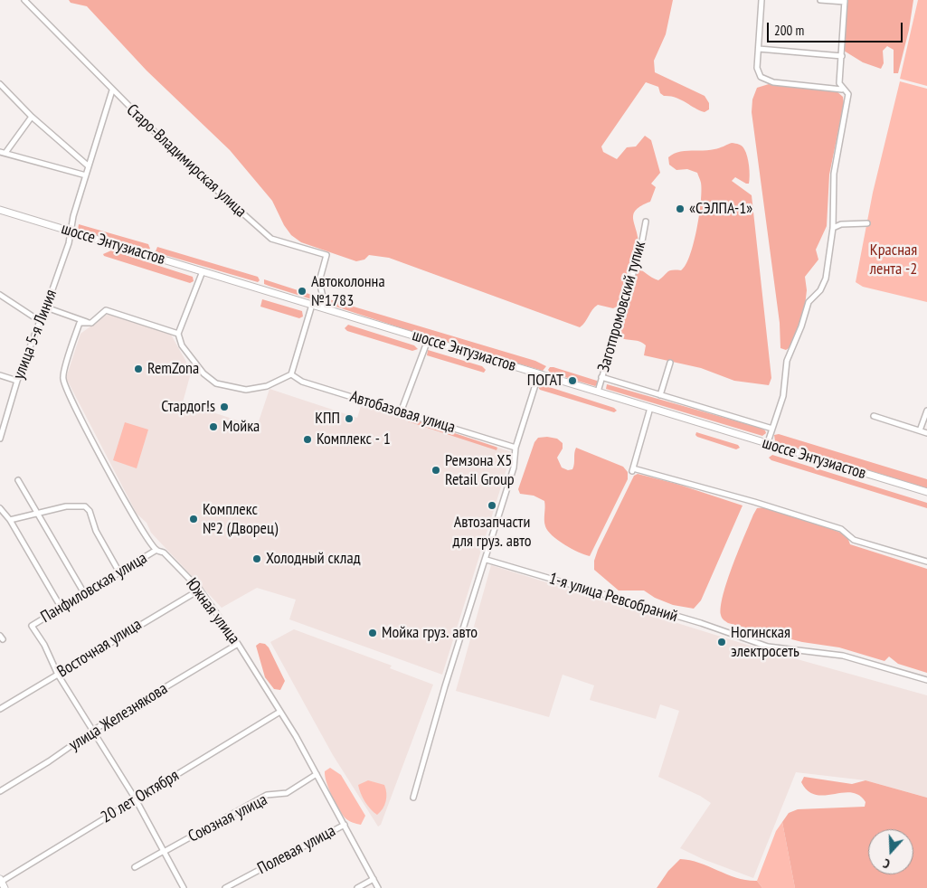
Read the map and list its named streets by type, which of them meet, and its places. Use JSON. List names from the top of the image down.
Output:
{
  "streets": {
    "main road": ["шоссе Энтузиастов"],
    "street": [
      "Старо-Владимирская улица",
      "Заготпромовский тупик",
      "улица 5-я Линия",
      "Автобазовая улица",
      "Панфиловская улица",
      "1-я улица Ревсобраний",
      "Южная улица",
      "Восточная улица",
      "улица Железнякова",
      "20 лет Октября",
      "Союзная улица",
      "Полевая улица"
    ]
  },
  "crossings": [
    ["Старо-Владимирская улица", "шоссе Энтузиастов"],
    ["Старо-Владимирская улица", "улица 5-я Линия"],
    ["шоссе Энтузиастов", "Заготпромовский тупик"],
    ["шоссе Энтузиастов", "улица 5-я Линия"],
    ["шоссе Энтузиастов", "Автобазовая улица"],
    ["Панфиловская улица", "Южная улица"],
    ["Панфиловская улица", "Восточная улица"],
    ["Южная улица", "Восточная улица"],
    ["Южная улица", "улица Железнякова"],
    ["Южная улица", "20 лет Октября"],
    ["Южная улица", "Союзная улица"],
    ["Южная улица", "Полевая улица"]
  ],
  "parks": ["Красная лента -2"],
  "places": [
    "«СЭЛПА-1»",
    "Автоколонна №1783",
    "RemZona",
    "ПОГАТ",
    "Стардог!s",
    "КПП",
    "Мойка",
    "Комплекс - 1",
    "Ремзона X5 Retail Group",
    "Автозапчасти для груз. авто",
    "Комплекс №2 (Дворец)",
    "Холодный склад",
    "Мойка груз. авто",
    "Ногинская электросеть"
  ],
  "scale_bar": "200 m",
  "north": "bottom"
}
